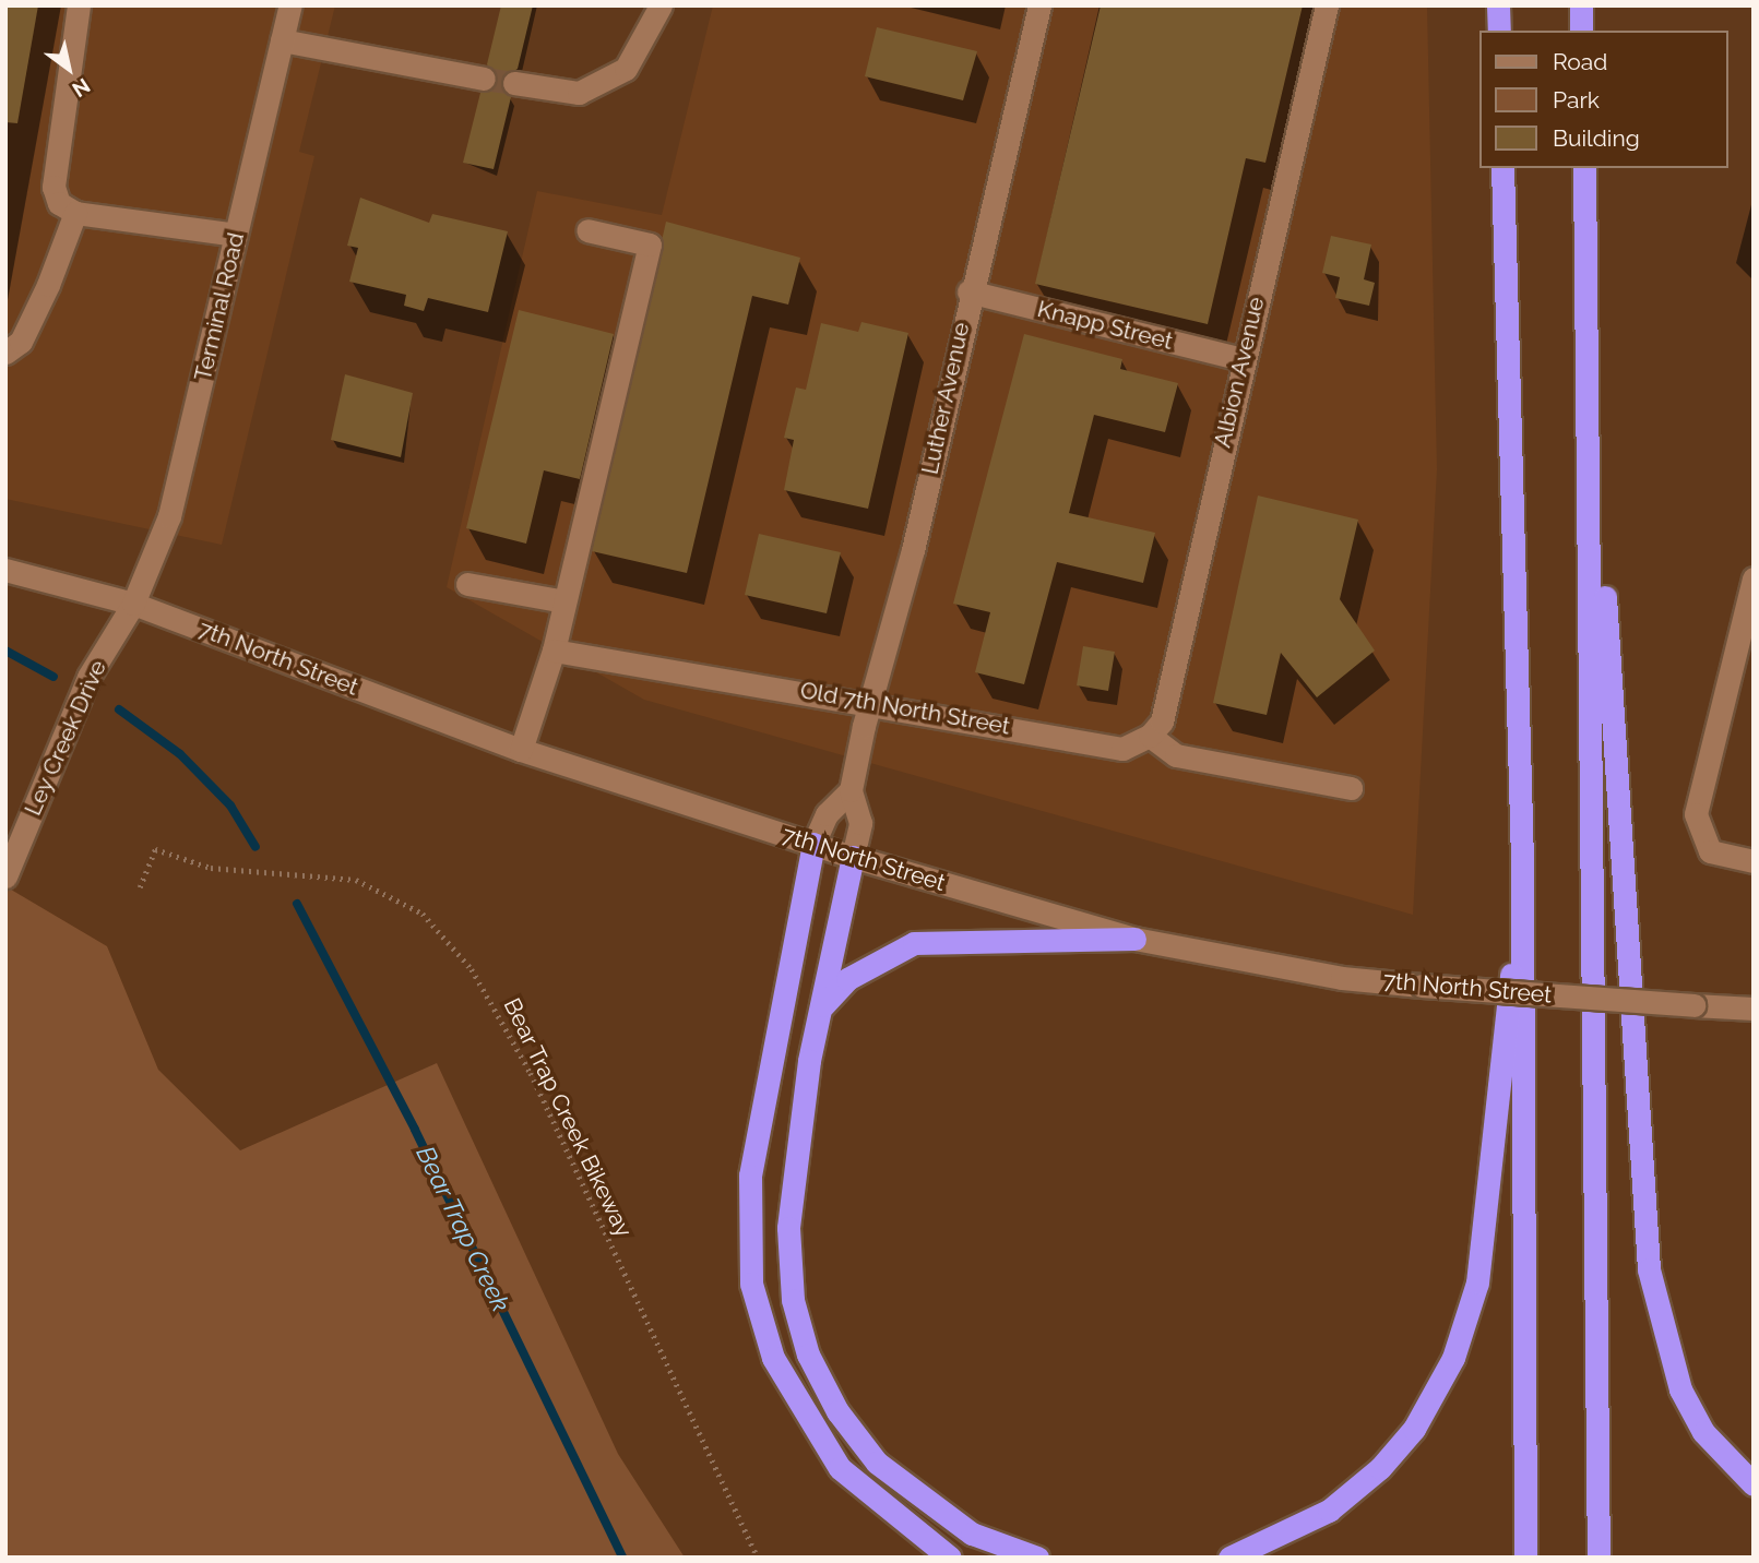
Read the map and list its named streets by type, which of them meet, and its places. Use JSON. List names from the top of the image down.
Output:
{
  "streets": {
    "street": [
      "Terminal Road",
      "Knapp Street",
      "Albion Avenue",
      "Luther Avenue",
      "7th North Street",
      "Old 7th North Street",
      "Ley Creek Drive"
    ],
    "path": ["Bear Trap Creek Bikeway"]
  },
  "crossings": [
    ["Terminal Road", "7th North Street"],
    ["Terminal Road", "Ley Creek Drive"],
    ["Knapp Street", "Albion Avenue"],
    ["Knapp Street", "Luther Avenue"],
    ["Albion Avenue", "Old 7th North Street"],
    ["Luther Avenue", "7th North Street"],
    ["Luther Avenue", "Old 7th North Street"],
    ["7th North Street", "Ley Creek Drive"]
  ],
  "water": ["Bear Trap Creek"],
  "legend": ["Road", "Park", "Building"],
  "north": "bottom right"
}
